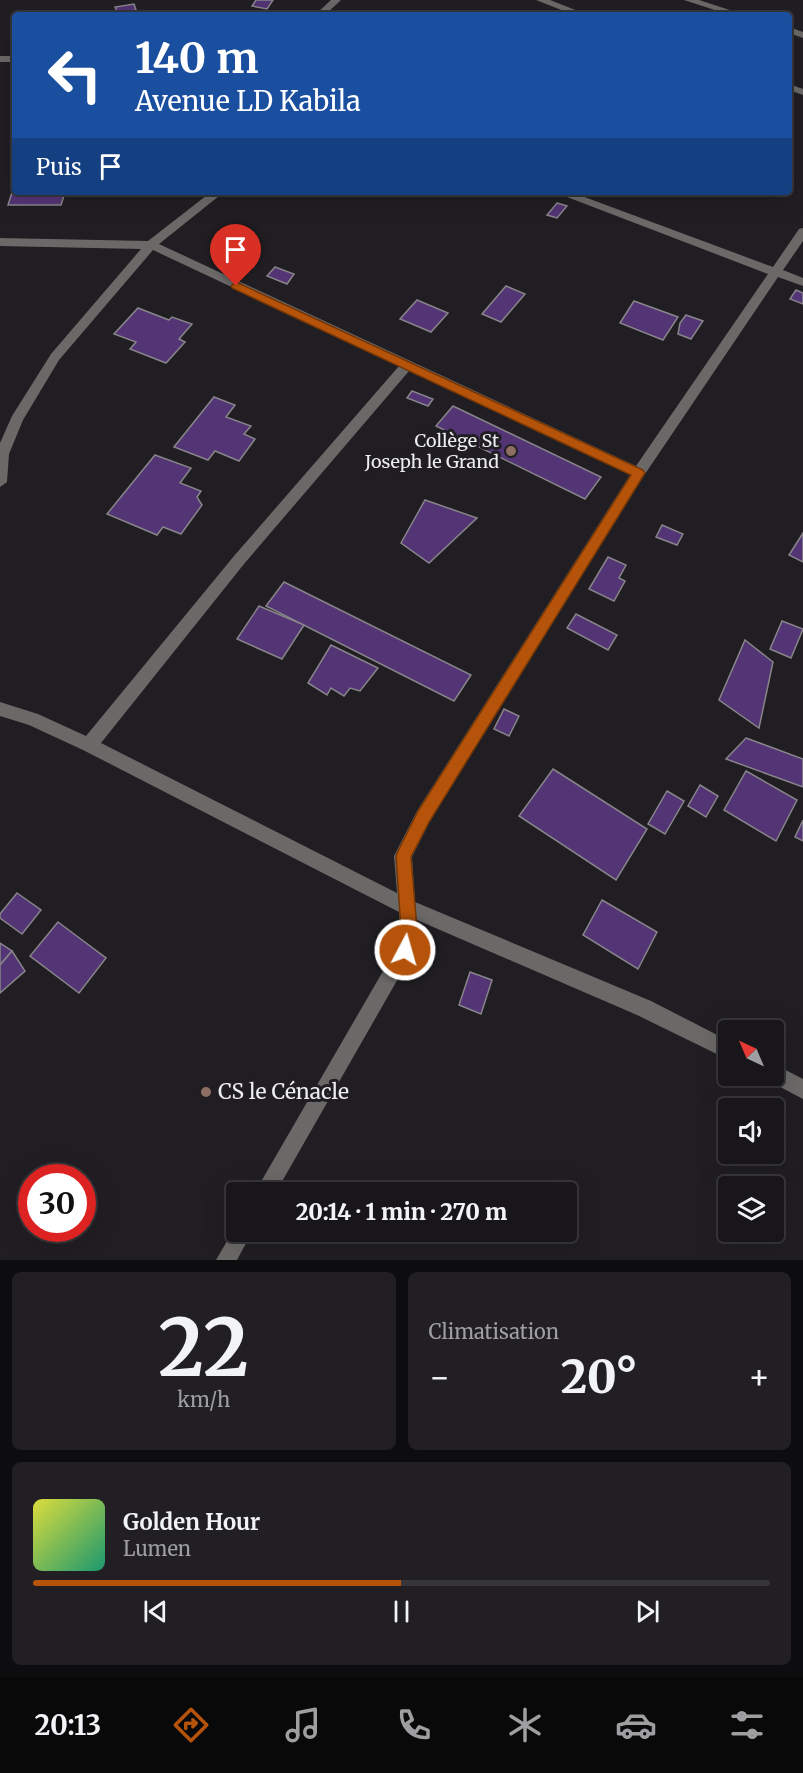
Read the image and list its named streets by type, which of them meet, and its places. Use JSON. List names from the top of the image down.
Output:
{
  "places": ["Collège St Joseph le Grand", "CS le Cénacle"],
  "north": "top left",
  "page": {
    "turn": ["140 m", "Avenue LD Kabila"],
    "then": "Puis",
    "limit": "30",
    "trip": "20:14 · 1 min · 270 m",
    "tile": [
      ["22", "km/h"],
      "Climatisation"
    ],
    "heat": ["−", "20°", "+"],
    "song": ["Golden Hour", "Lumen"],
    "tabs": "20:13"
  }
}
